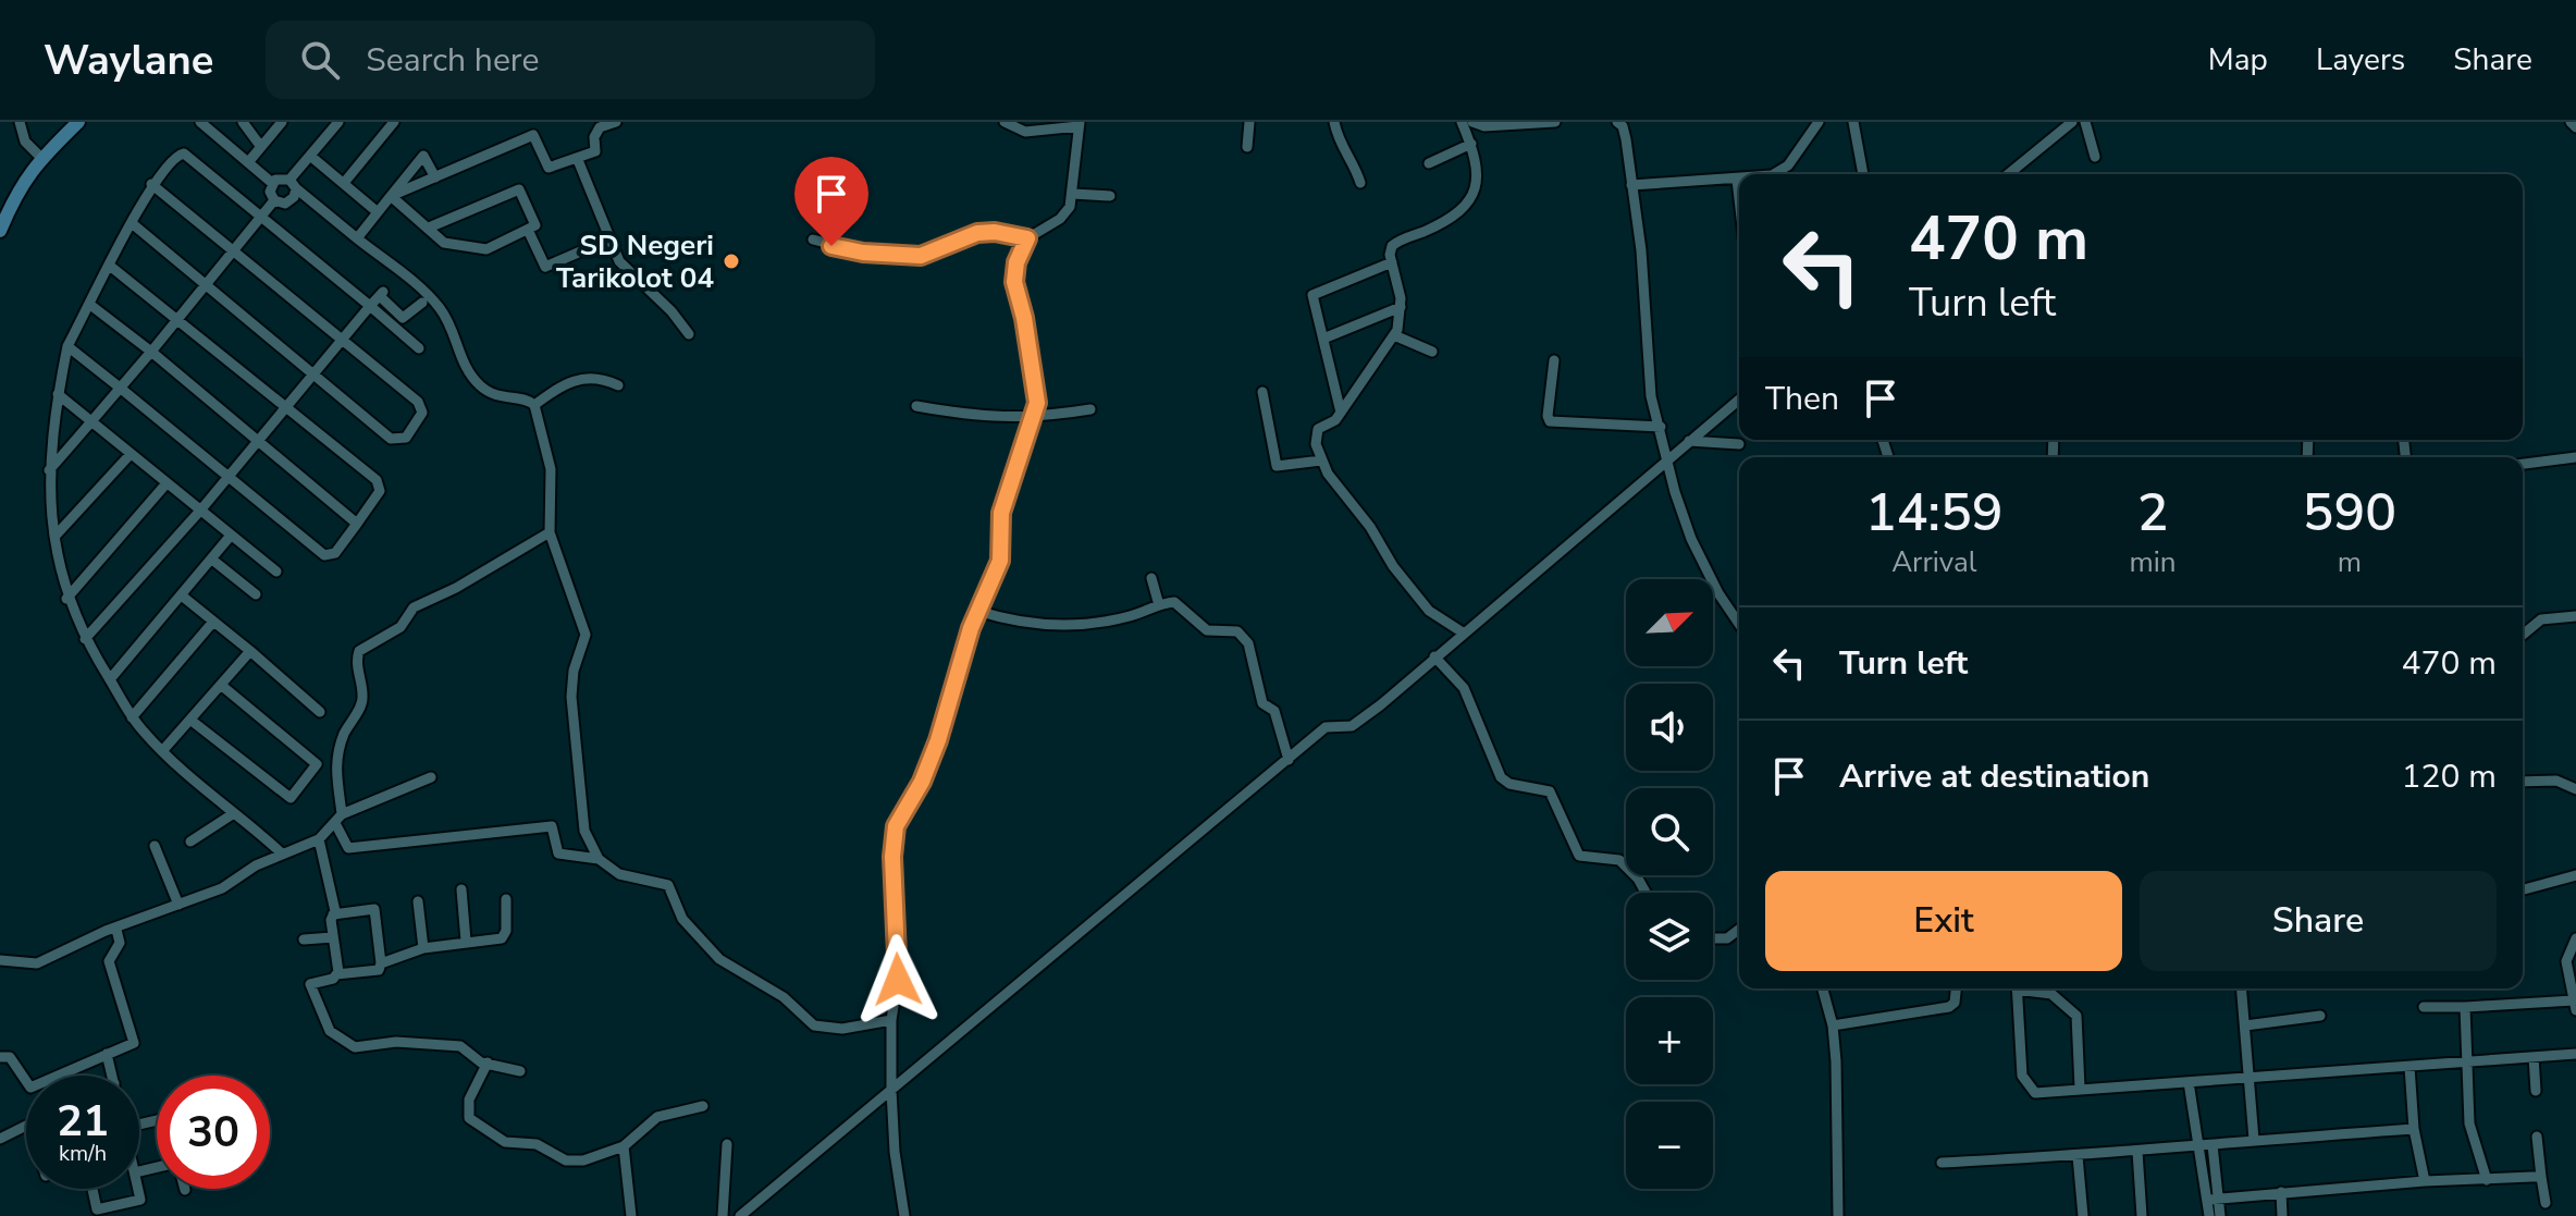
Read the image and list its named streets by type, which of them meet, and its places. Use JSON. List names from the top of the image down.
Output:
{
  "places": ["SD Negeri Tarikolot 04"],
  "north": "top right",
  "page": {
    "header": "Waylane",
    "search": "Search here",
    "nav": ["Map", "Layers", "Share"],
    "turn": ["470 m", "Turn left"],
    "then": "Then",
    "eta": [
      "14:59",
      "Arrival",
      "2",
      "min",
      "590",
      "m"
    ],
    "map_buttons": ["+", "−"],
    "list": [
      {
        "name": "Turn left",
        "value": "470 m"
      },
      {
        "name": "Arrive at destination",
        "value": "120 m"
      }
    ],
    "buttons": ["Exit", "Share"],
    "speed": "21 km/h",
    "limit": "30"
  }
}
